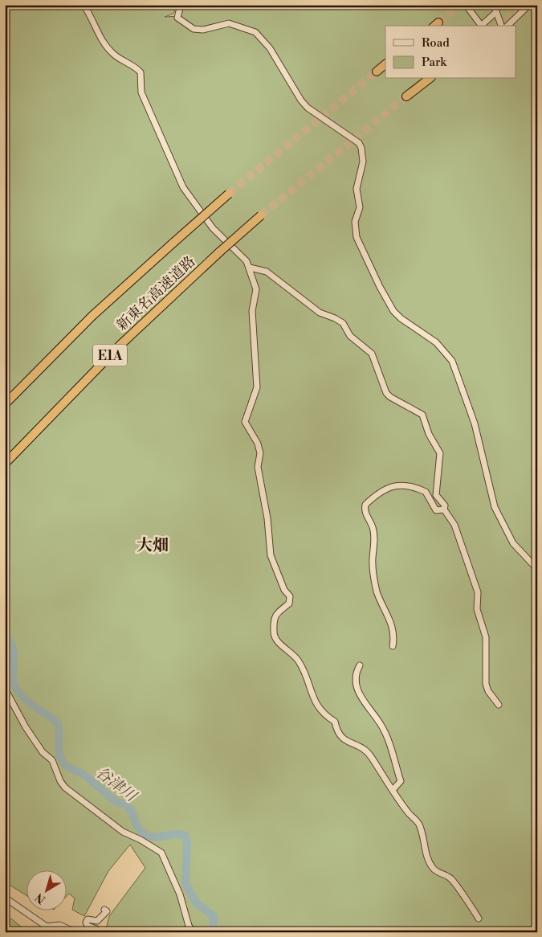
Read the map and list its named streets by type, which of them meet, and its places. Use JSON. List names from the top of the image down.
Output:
{
  "streets": {
    "highway": ["新東名高速道路", "E1A"]
  },
  "districts": ["大畑"],
  "water": ["谷津川"],
  "legend": ["Road", "Park"],
  "north": "bottom left"
}
